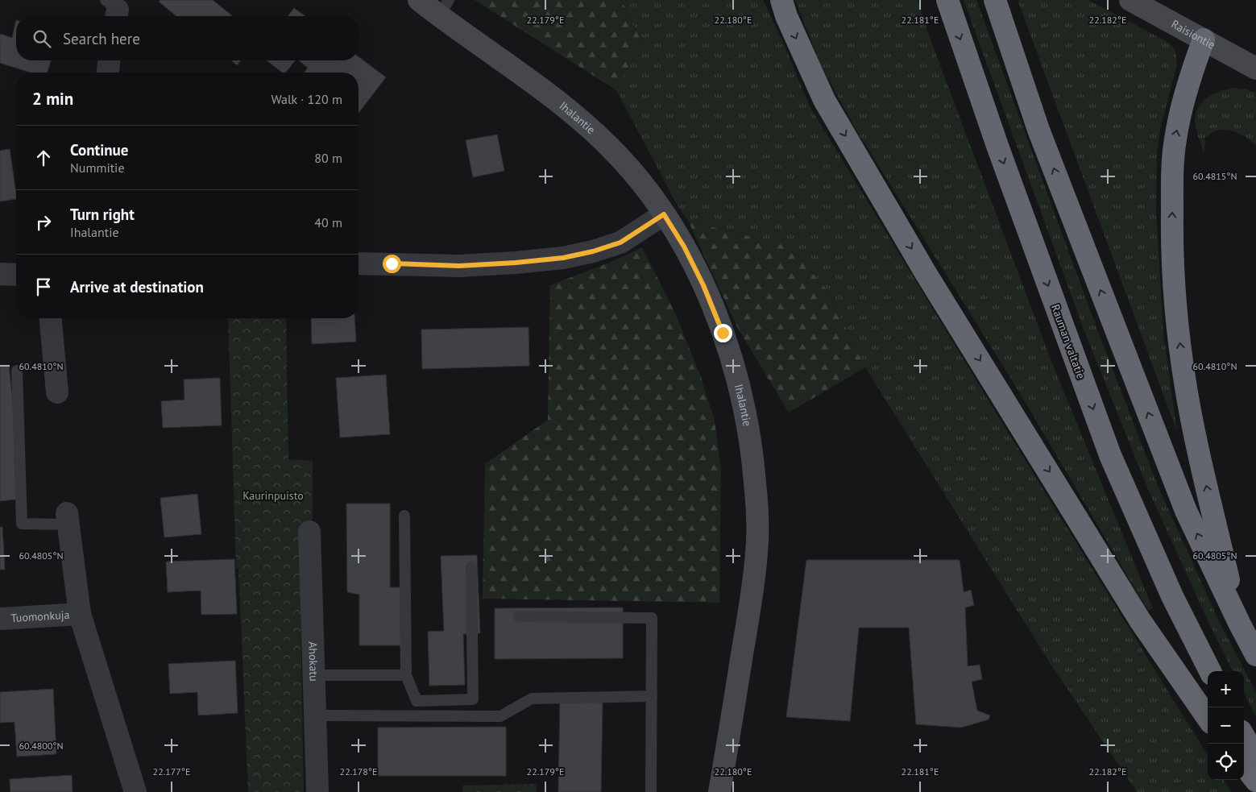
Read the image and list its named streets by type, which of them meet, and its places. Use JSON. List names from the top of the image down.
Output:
{
  "streets": {
    "highway": ["Rauman valtatie"],
    "street": [
      "Raisiontie",
      "Ihalantie",
      "Tuomonkuja",
      "Ahokatu"
    ]
  },
  "parks": ["Kaurinpuisto"],
  "page": {
    "search": "Search here",
    "heading": ["2 min", "Walk · 120 m"],
    "list": [
      ["Continue", "Nummitie", "80 m"],
      ["Turn right", "Ihalantie", "40 m"],
      "Arrive at destination"
    ],
    "map_buttons": ["+", "−"]
  },
  "coordinates": [
    "22.179°E",
    "22.180°E",
    "22.181°E",
    "22.182°E",
    "60.4815°N",
    "60.4810°N",
    "60.4805°N",
    "60.4800°N",
    "22.177°E",
    "22.178°E"
  ]
}
